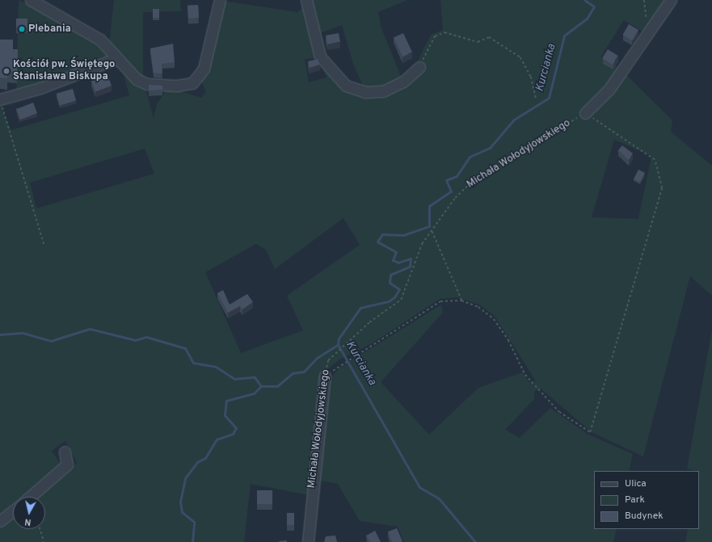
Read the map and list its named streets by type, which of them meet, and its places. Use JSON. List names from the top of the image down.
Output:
{
  "streets": {
    "street": ["Michała Wołodyjowskiego"]
  },
  "water": ["Kurcianka"],
  "places": ["Plebania", "Kościół pw. Świętego Stanisława Biskupa"],
  "legend": ["Ulica", "Park", "Budynek"],
  "north": "bottom"
}
